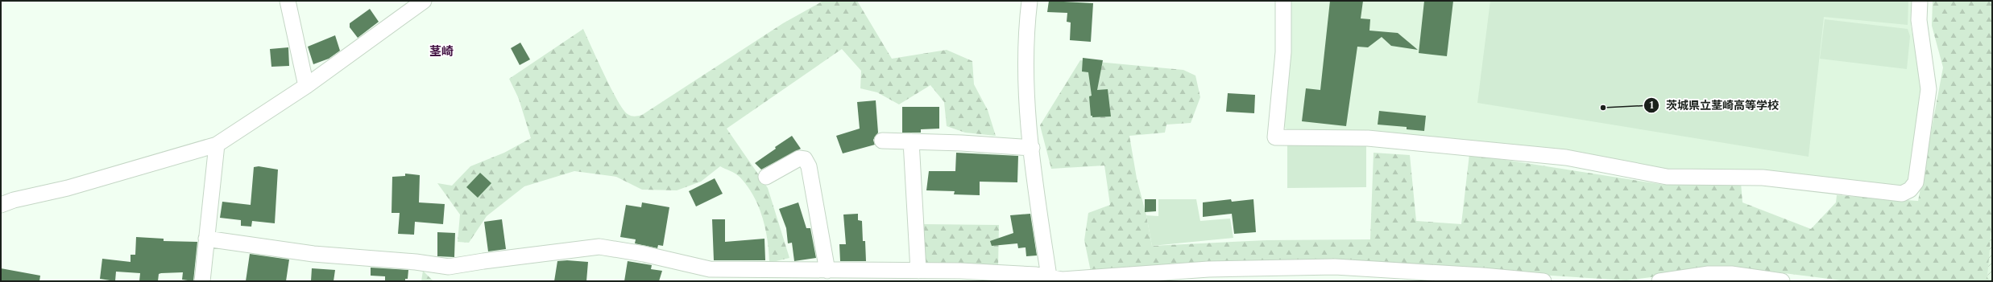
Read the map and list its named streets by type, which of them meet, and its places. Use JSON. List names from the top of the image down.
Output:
{
  "districts": ["茎崎"],
  "places": ["茨城県立茎崎高等学校"]
}
